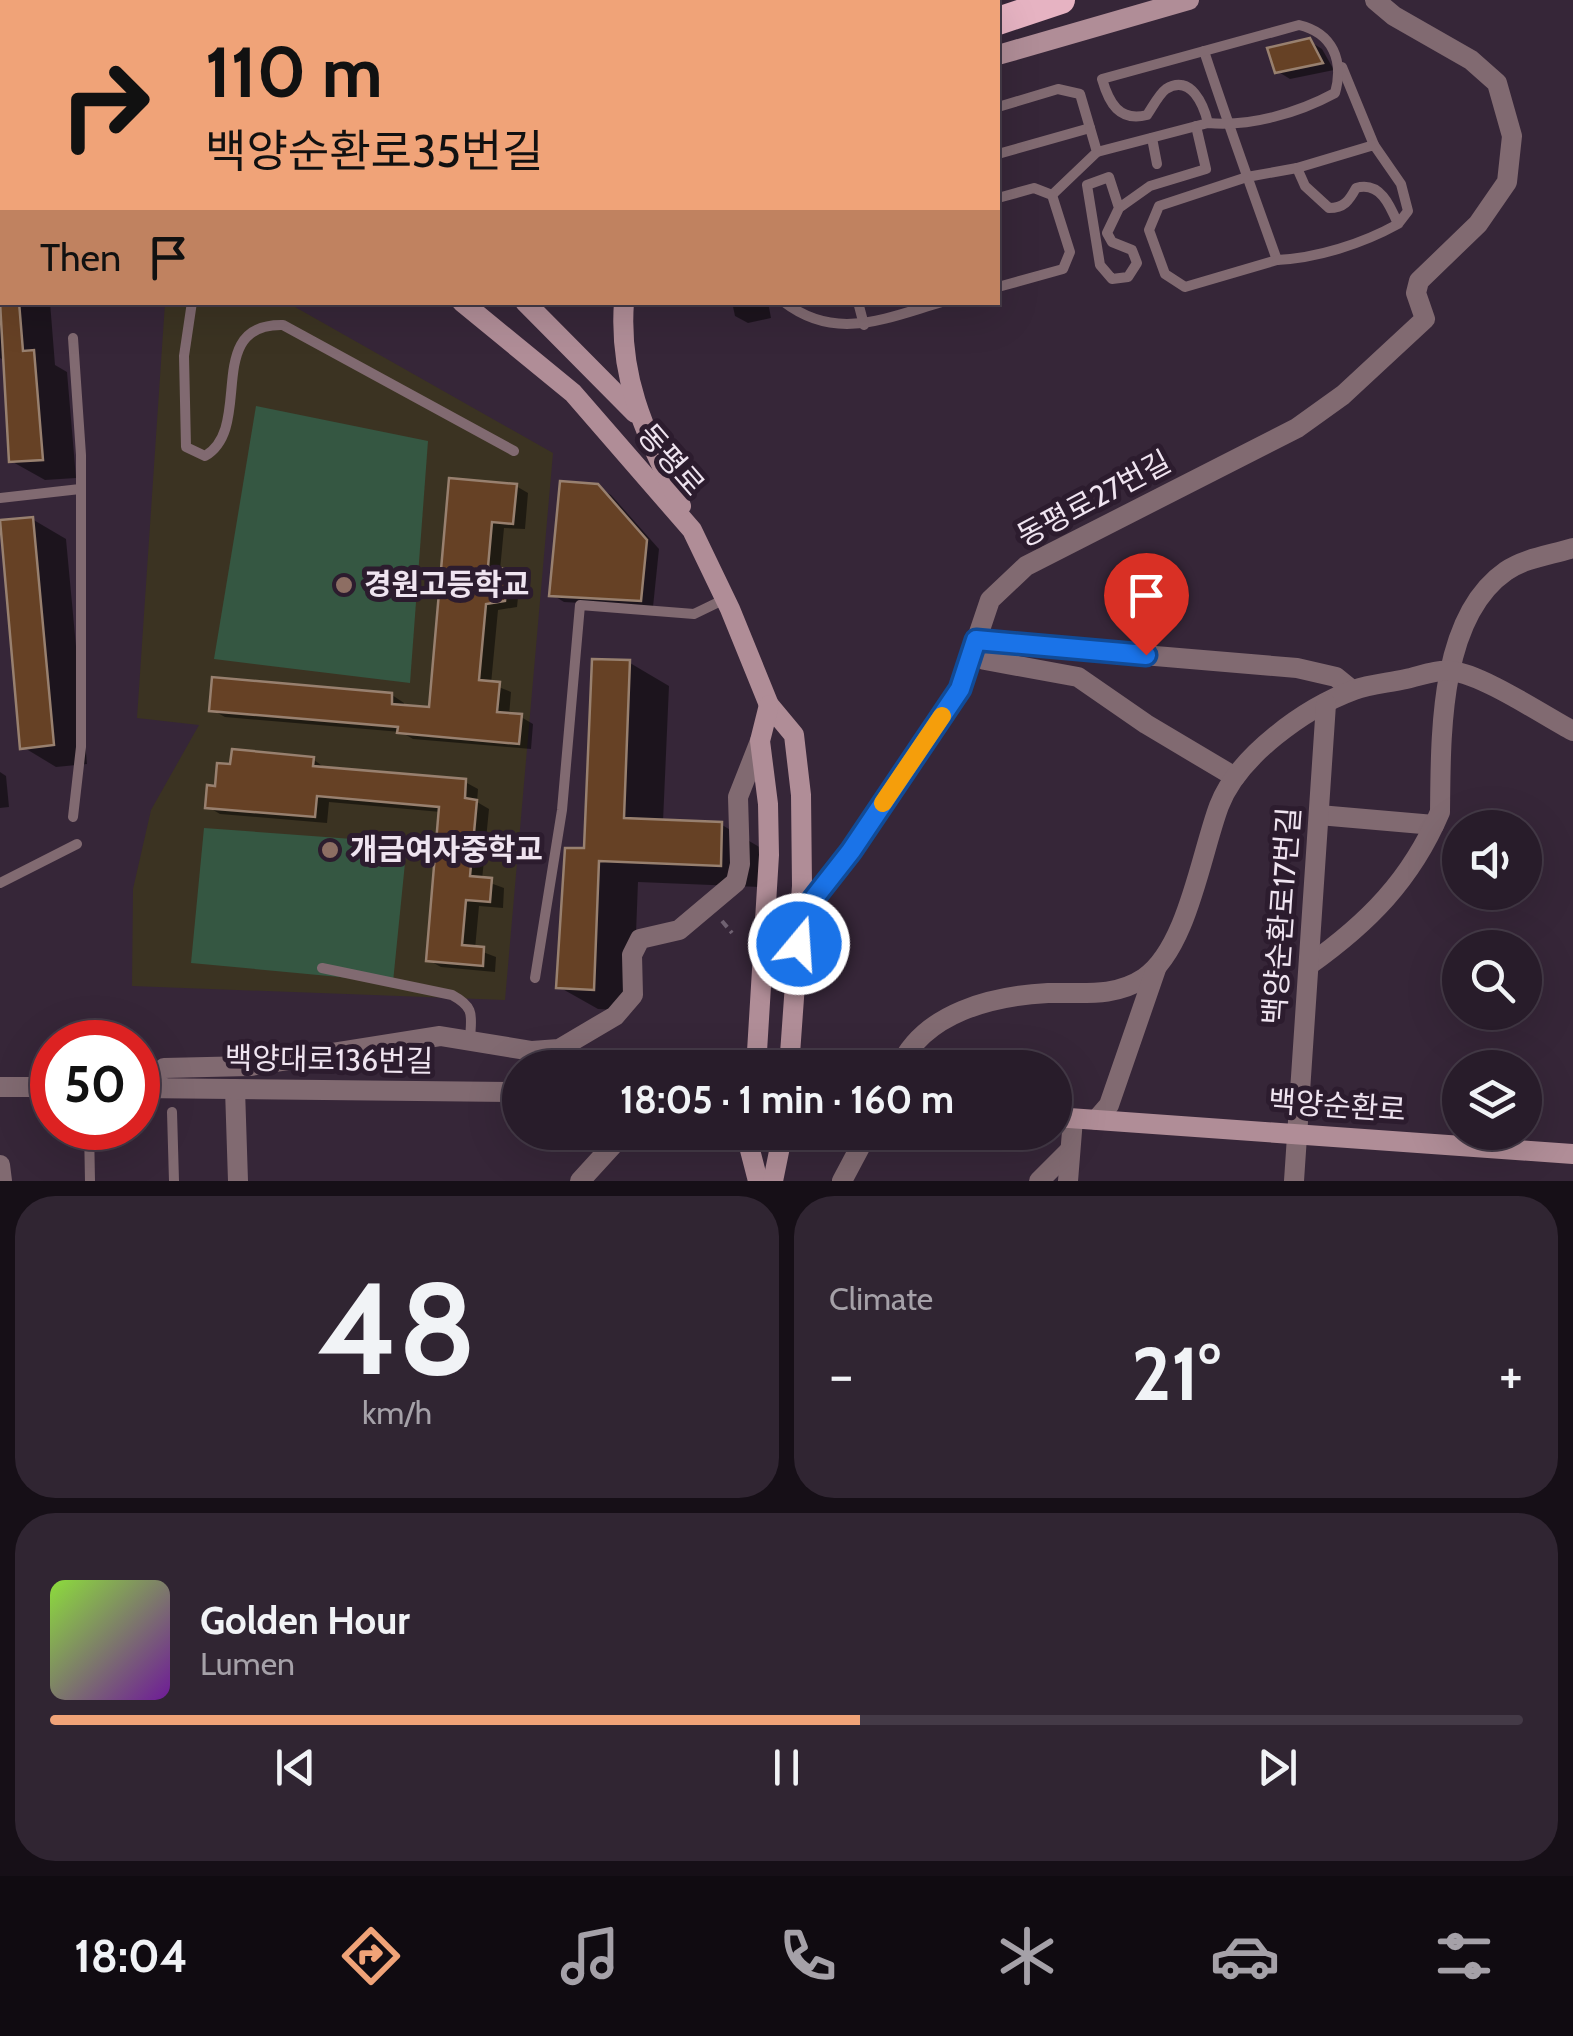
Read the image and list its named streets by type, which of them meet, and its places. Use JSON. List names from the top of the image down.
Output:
{
  "streets": {
    "main road": ["동평로", "백양순환로"],
    "street": ["동평로27번길", "백양순환로17번길", "백양대로136번길"]
  },
  "crossings": [
    ["동평로", "동평로27번길"],
    ["백양순환로17번길", "백양순환로"]
  ],
  "places": ["경원고등학교", "개금여자중학교"],
  "page": {
    "turn": ["110 m", "백양순환로35번길"],
    "then": "Then",
    "limit": "50",
    "trip": "18:05 · 1 min · 160 m",
    "tile": [
      ["48", "km/h"],
      "Climate"
    ],
    "heat": ["−", "21°", "+"],
    "song": ["Golden Hour", "Lumen"],
    "tabs": "18:04"
  }
}
